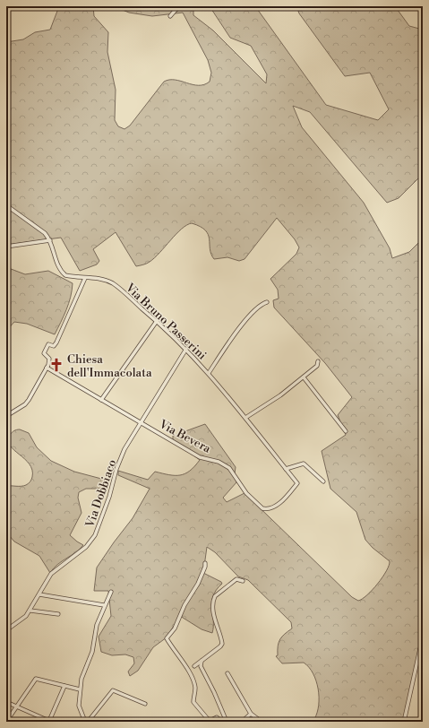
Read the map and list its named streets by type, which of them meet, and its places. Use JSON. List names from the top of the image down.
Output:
{
  "streets": {
    "street": ["Via Bruno Passerini", "Via Bevera", "Via Dobbiaco"]
  },
  "crossings": [
    ["Via Bruno Passerini", "Via Bevera"],
    ["Via Bruno Passerini", "Via Dobbiaco"],
    ["Via Bevera", "Via Dobbiaco"]
  ],
  "places": {
    "church": ["Chiesa dell'Immacolata"]
  }
}
